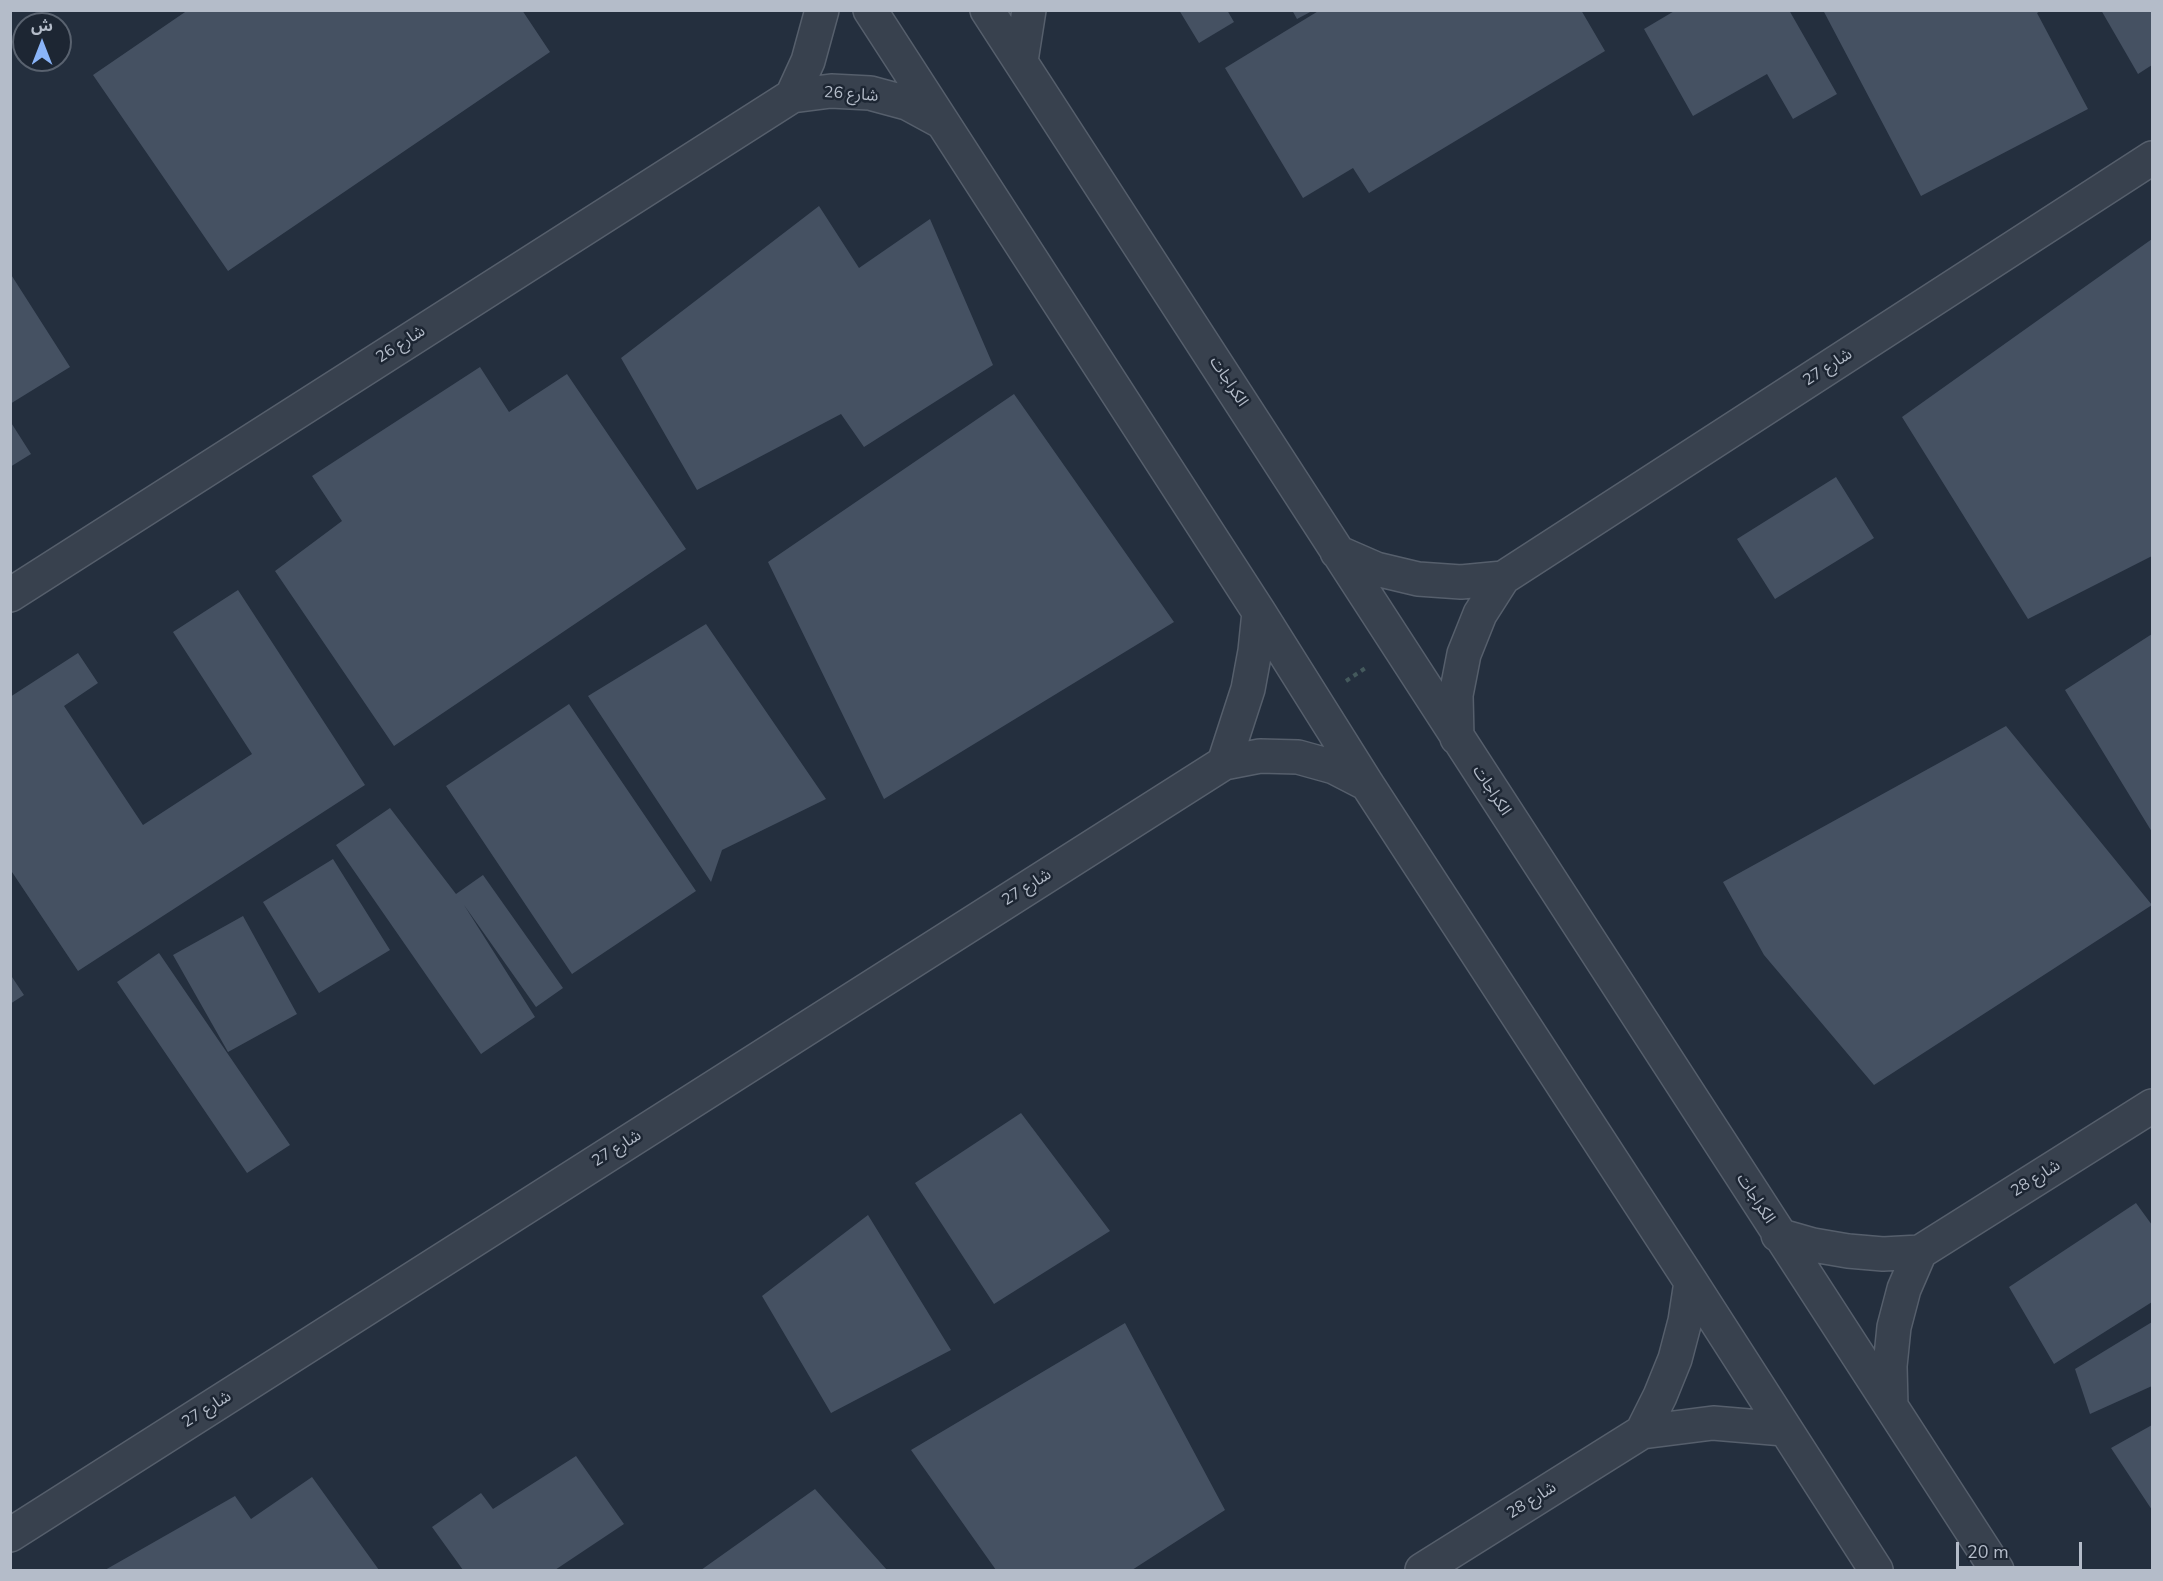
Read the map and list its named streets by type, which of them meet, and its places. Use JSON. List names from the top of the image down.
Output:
{
  "streets": {
    "street": [
      "شارع 26",
      "شارع 27",
      "الكراجات",
      "شارع 28"
    ]
  },
  "crossings": [
    ["شارع 27", "الكراجات"],
    ["الكراجات", "شارع 28"]
  ],
  "scale_bar": "20 m",
  "north": "top"
}
